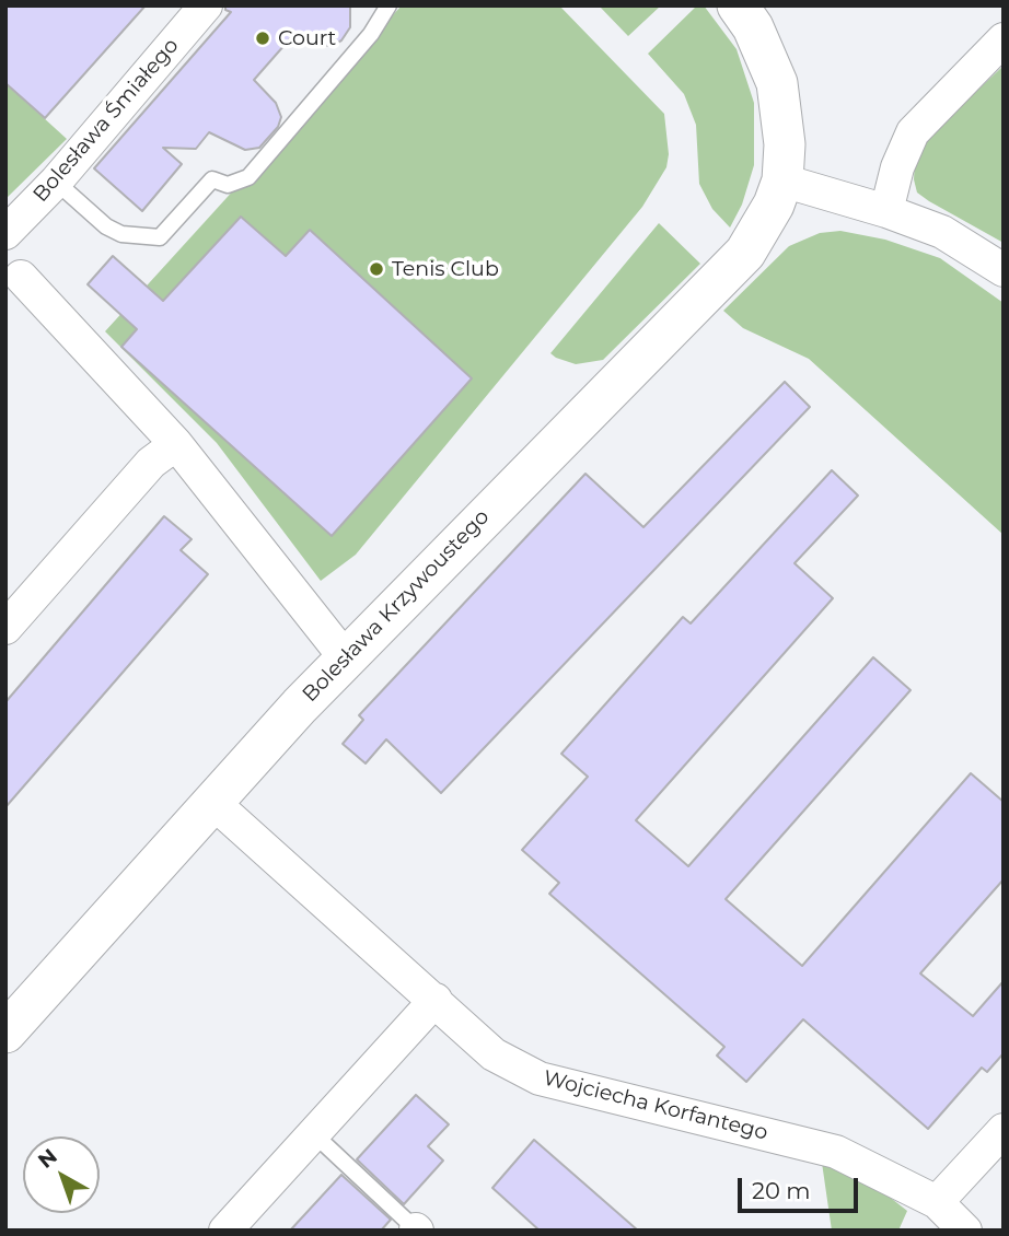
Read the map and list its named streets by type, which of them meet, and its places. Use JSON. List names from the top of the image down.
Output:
{
  "streets": {
    "street": ["Bolesława Śmiałego", "Bolesława Krzywoustego", "Wojciecha Korfantego"]
  },
  "crossings": [
    ["Bolesława Krzywoustego", "Wojciecha Korfantego"]
  ],
  "places": ["Court", "Tenis Club"],
  "scale_bar": "20 m",
  "north": "top left"
}
